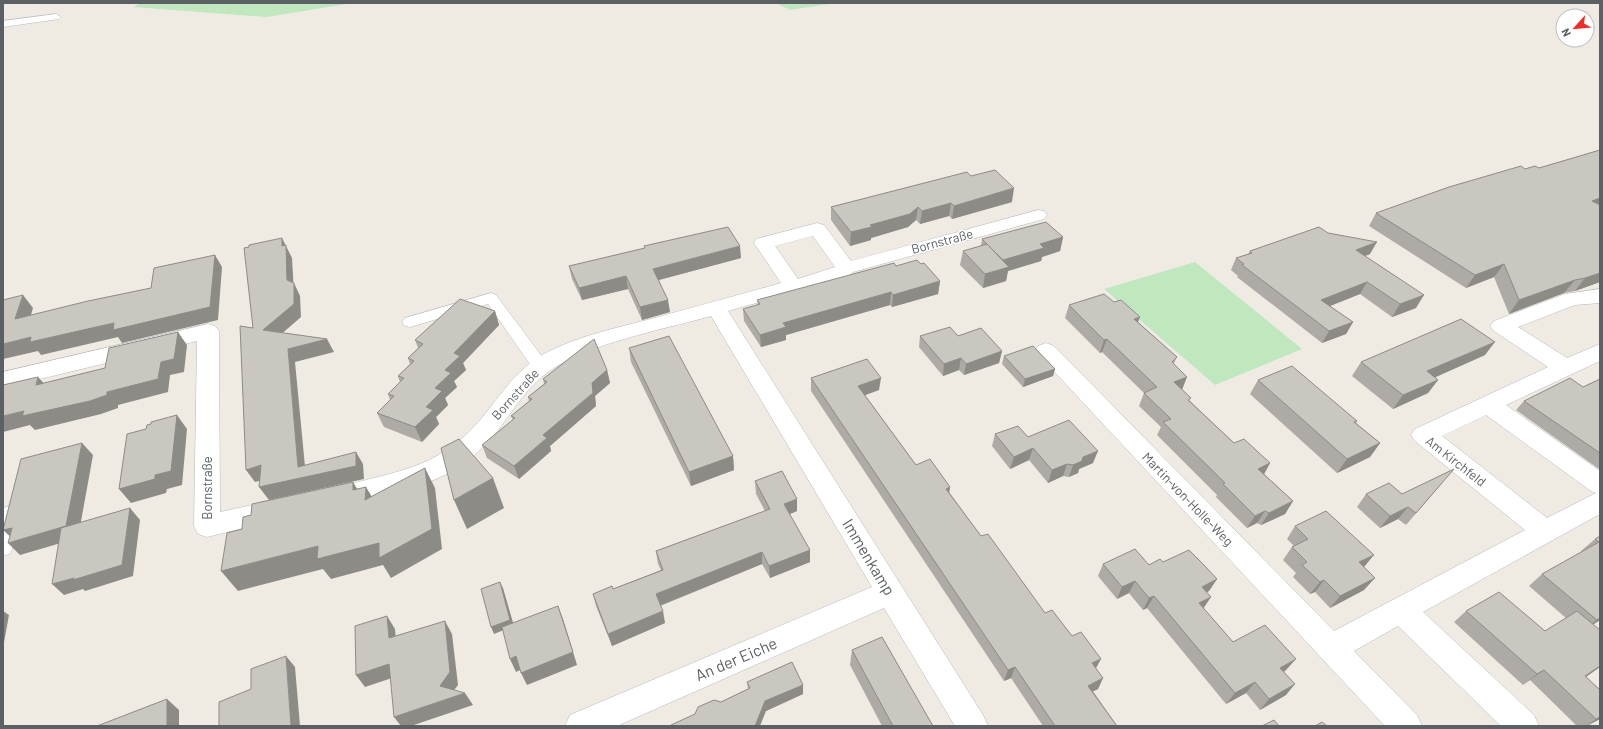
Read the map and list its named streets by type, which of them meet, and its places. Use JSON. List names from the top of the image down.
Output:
{
  "streets": {
    "street": [
      "Bornstraße",
      "Am Kirchfeld",
      "Martin-von-Holle-Weg",
      "Immenkamp",
      "An der Eiche"
    ]
  },
  "crossings": [
    ["Bornstraße", "Immenkamp"],
    ["Immenkamp", "An der Eiche"]
  ],
  "north": "bottom left"
}
